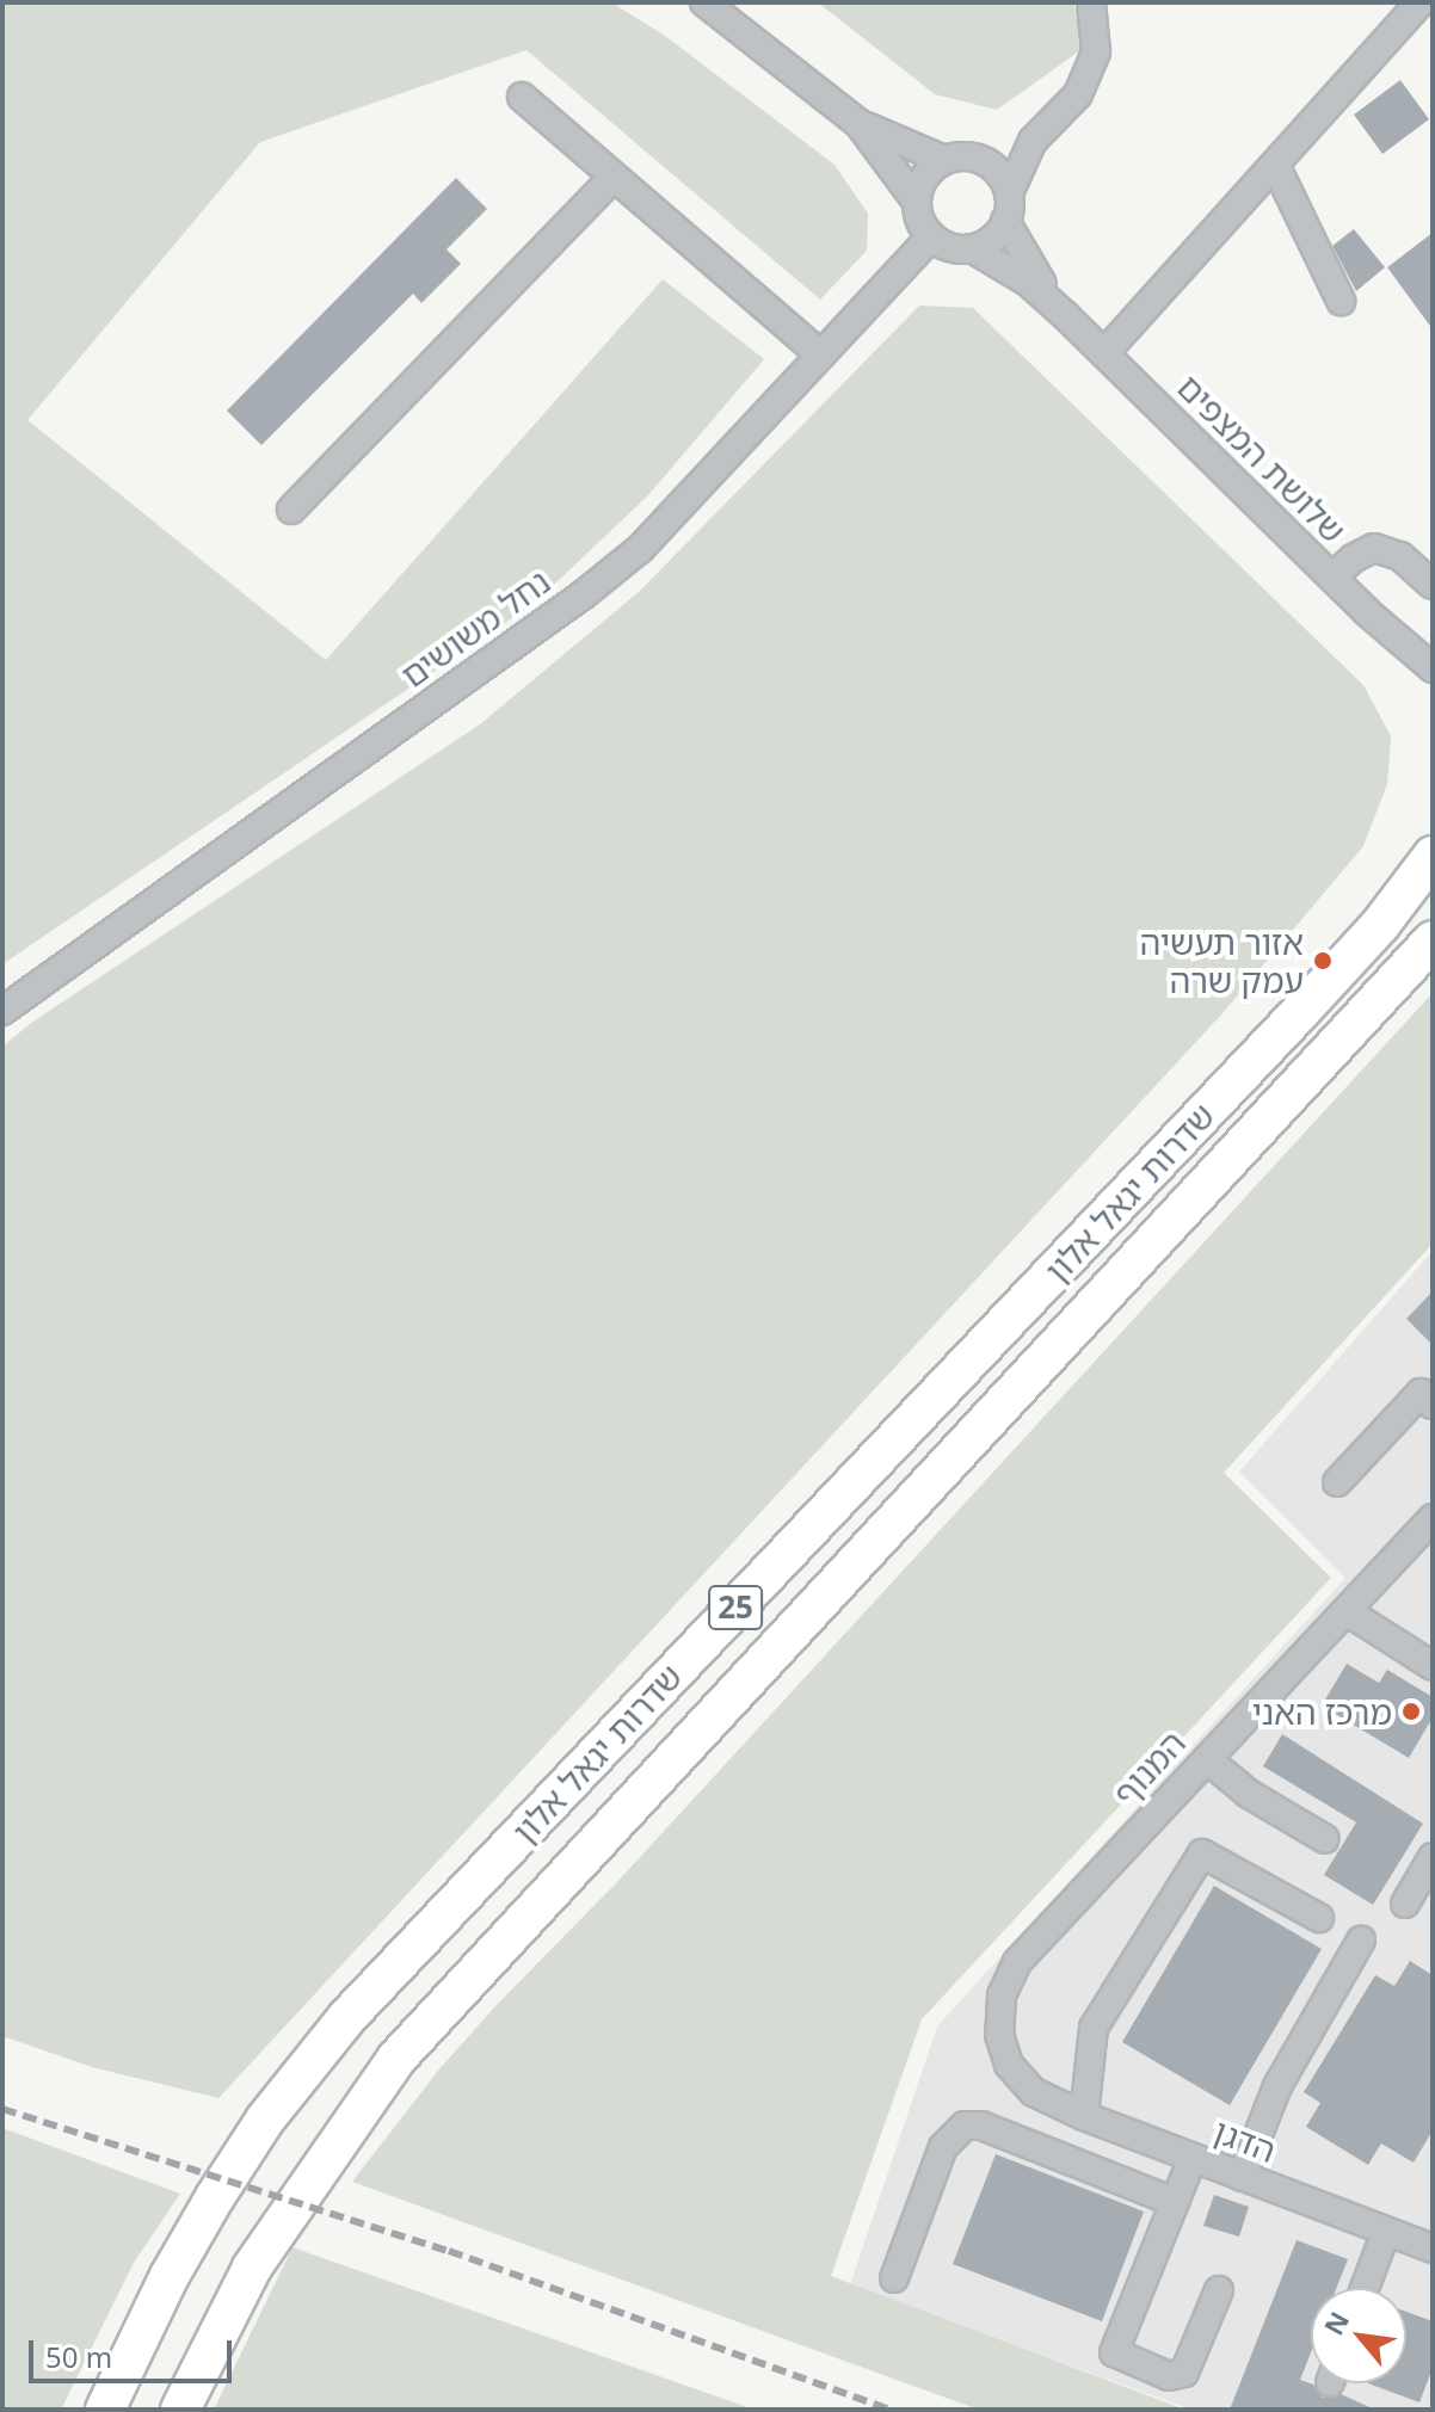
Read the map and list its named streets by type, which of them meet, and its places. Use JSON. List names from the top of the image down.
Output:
{
  "streets": {
    "highway": ["שדרות יגאל אלון", "25"],
    "street": [
      "שלושת המצפים",
      "נחל משושים",
      "המנוף",
      "הדגן"
    ]
  },
  "crossings": [
    ["שלושת המצפים", "נחל משושים"],
    ["המנוף", "הדגן"]
  ],
  "places": ["אזור תעשיה עמק שרה", "מרכז האני"],
  "scale_bar": "50 m",
  "north": "top left"
}
